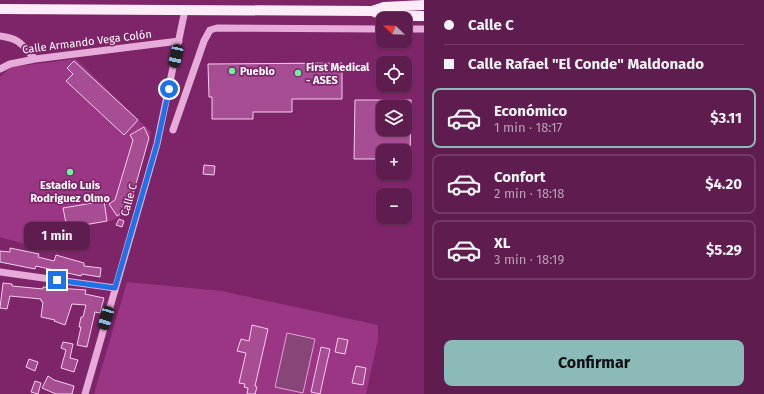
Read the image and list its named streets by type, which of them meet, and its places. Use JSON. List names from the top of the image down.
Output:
{
  "streets": {
    "street": ["Calle Armando Vega Colón", "Calle C"]
  },
  "crossings": [
    ["Calle Armando Vega Colón", "Calle C"]
  ],
  "places": ["Pueblo", "First Medical - ASES", "Estadio Luis Rodriguez Olmo"],
  "north": "top left",
  "page": {
    "banner": ["Calle C", "Calle Rafael \"El Conde\" Maldonado"],
    "map_buttons": ["+", "−"],
    "list": [
      {
        "name": "Económico",
        "note": "1 min · 18:17",
        "value": "$3.11"
      },
      {
        "name": "Confort",
        "note": "2 min · 18:18",
        "value": "$4.20"
      },
      {
        "name": "XL",
        "note": "3 min · 18:19",
        "value": "$5.29"
      }
    ],
    "bubble": "1 min",
    "buttons": "Confirmar"
  }
}
